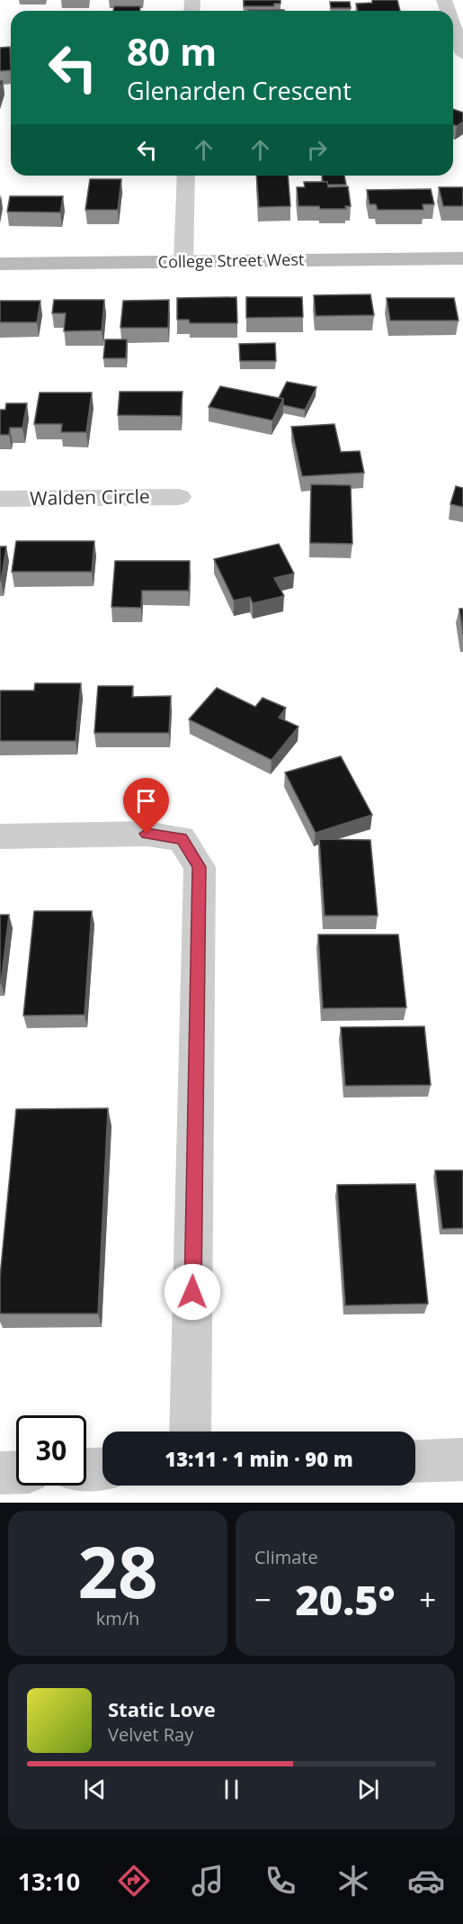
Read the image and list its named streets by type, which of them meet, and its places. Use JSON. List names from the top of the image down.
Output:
{
  "streets": {
    "street": ["College Street West", "Walden Circle"]
  },
  "page": {
    "turn": ["80 m", "Glenarden Crescent"],
    "limit": "30",
    "trip": "13:11 · 1 min · 90 m",
    "tile": [
      ["28", "km/h"],
      "Climate"
    ],
    "heat": ["−", "20.5°", "+"],
    "song": ["Static Love", "Velvet Ray"],
    "tabs": "13:10"
  }
}
